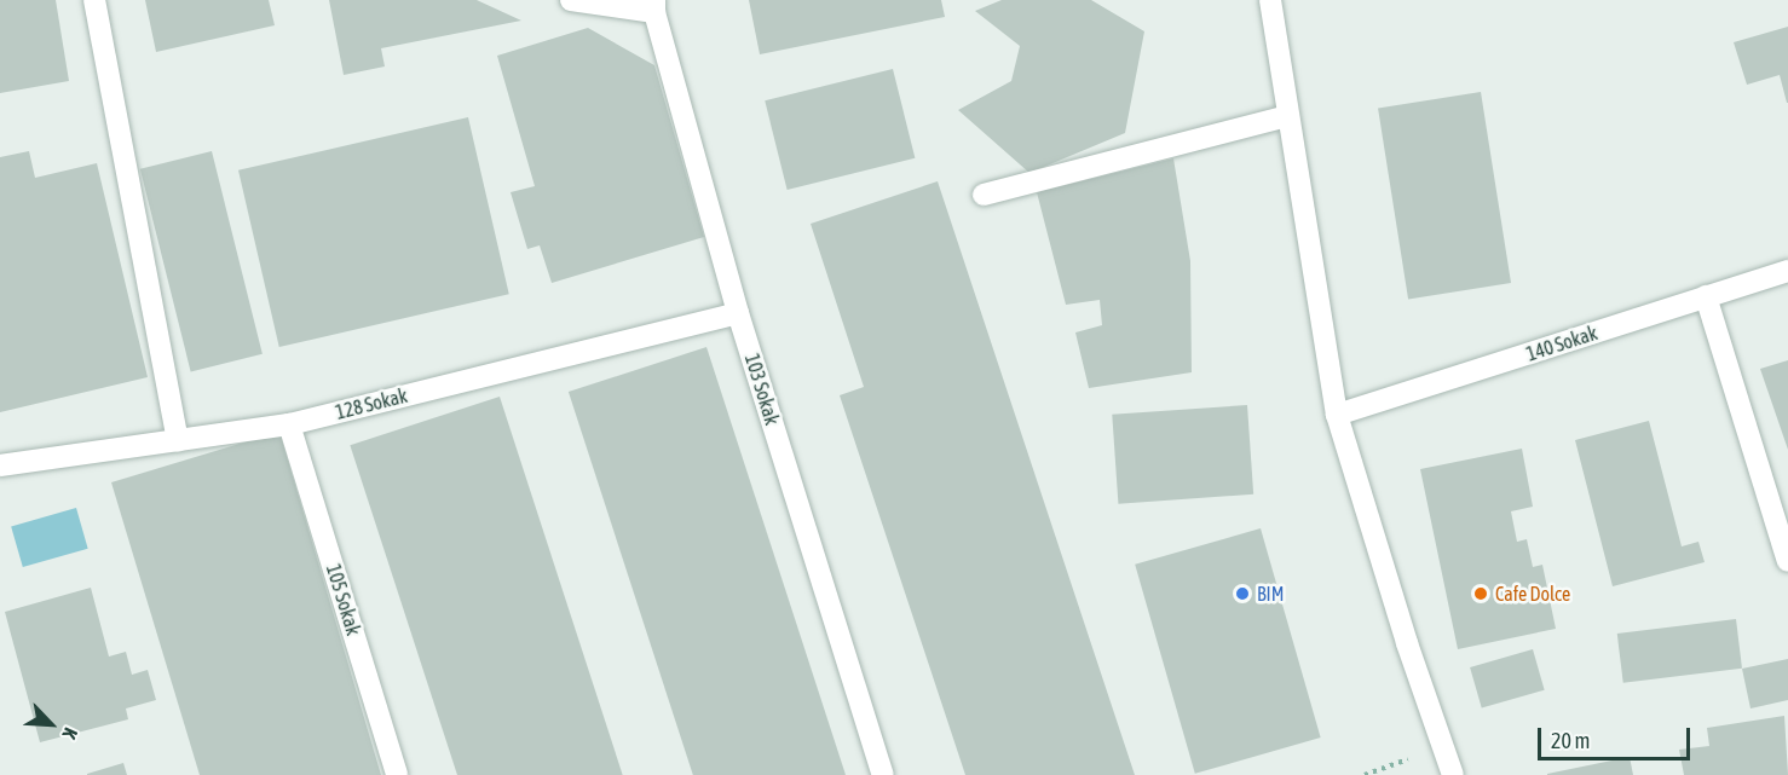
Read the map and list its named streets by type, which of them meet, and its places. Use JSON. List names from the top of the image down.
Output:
{
  "streets": {
    "street": [
      "140 Sokak",
      "103 Sokak",
      "128 Sokak",
      "105 Sokak"
    ]
  },
  "crossings": [
    ["103 Sokak", "128 Sokak"],
    ["128 Sokak", "105 Sokak"]
  ],
  "places": ["BIM", "Cafe Dolce"],
  "scale_bar": "20 m",
  "north": "bottom right"
}
